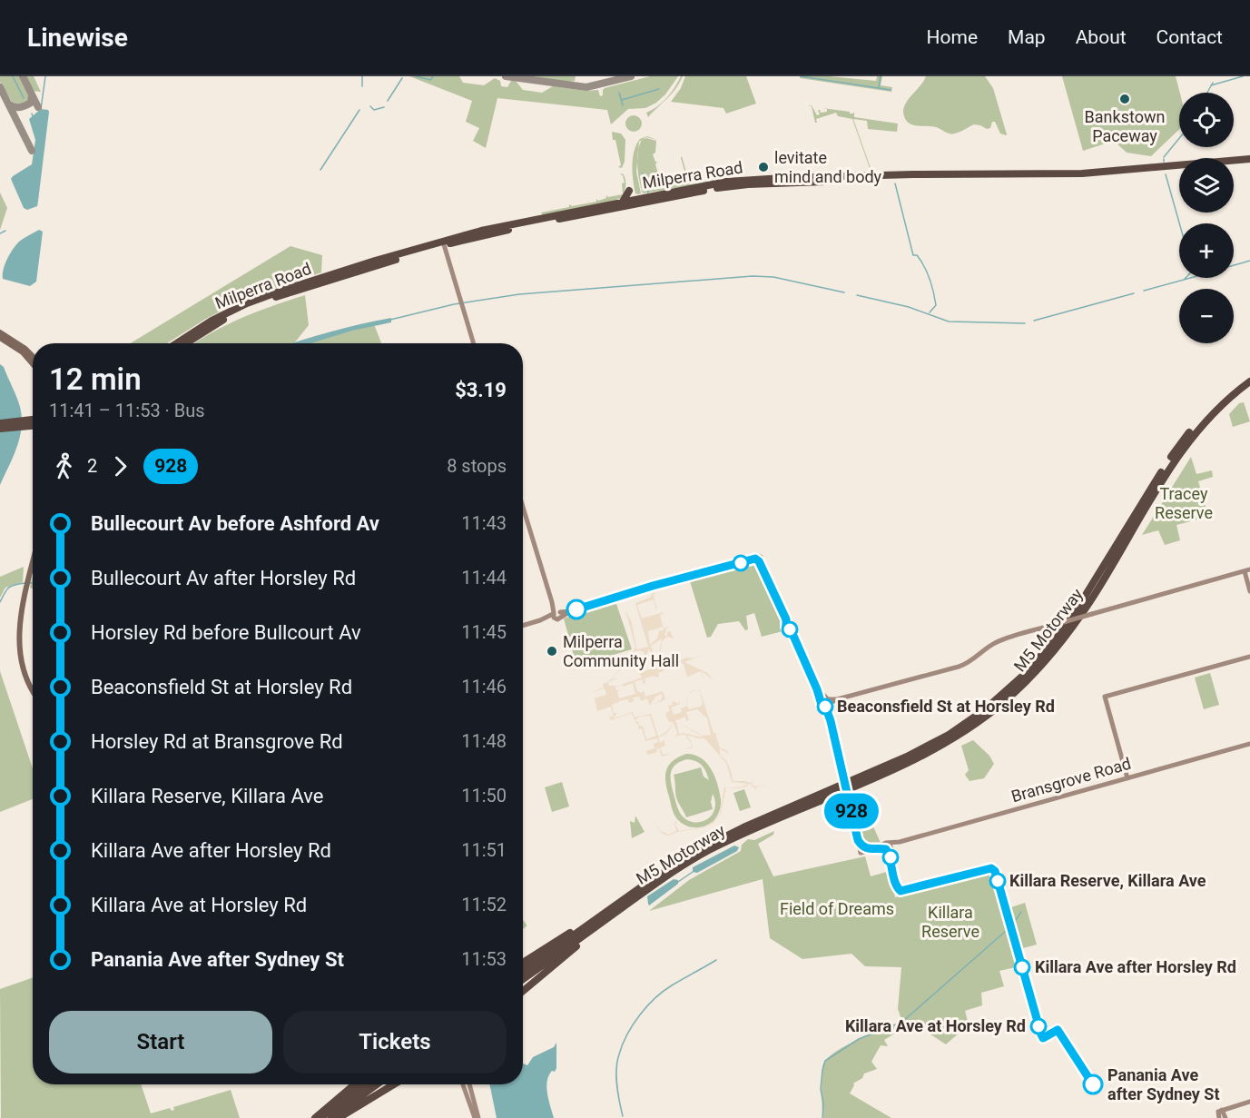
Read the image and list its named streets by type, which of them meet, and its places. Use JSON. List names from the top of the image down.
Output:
{
  "streets": {
    "highway": ["Milperra Road", "M5 Motorway"],
    "main road": ["Bransgrove Road"]
  },
  "parks": ["Tracey Reserve", "Field of Dreams", "Killara Reserve"],
  "places": [
    "Bankstown Paceway",
    "levitate mind and body",
    "Milperra Community Hall",
    "Beaconsfield St at Horsley Rd",
    "Killara Reserve, Killara Ave",
    "Killara Ave after Horsley Rd",
    "Killara Ave at Horsley Rd",
    "Panania Ave after Sydney St"
  ],
  "lines": ["bus line 928"],
  "page": {
    "header": "Linewise",
    "nav": [
      "Home",
      "Map",
      "About",
      "Contact"
    ],
    "on_map": "928",
    "map_buttons": ["+", "−"],
    "heading": ["12 min", "11:41 – 11:53 · Bus", "$3.19"],
    "legs": ["2", "928", "8 stops"],
    "list": [
      {
        "name": "Bullecourt Av before Ashford Av",
        "value": "11:43"
      },
      {
        "name": "Bullecourt Av after Horsley Rd",
        "value": "11:44"
      },
      {
        "name": "Horsley Rd before Bullcourt Av",
        "value": "11:45"
      },
      {
        "name": "Beaconsfield St at Horsley Rd",
        "value": "11:46"
      },
      {
        "name": "Horsley Rd at Bransgrove Rd",
        "value": "11:48"
      },
      {
        "name": "Killara Reserve, Killara Ave",
        "value": "11:50"
      },
      {
        "name": "Killara Ave after Horsley Rd",
        "value": "11:51"
      },
      {
        "name": "Killara Ave at Horsley Rd",
        "value": "11:52"
      },
      {
        "name": "Panania Ave after Sydney St",
        "value": "11:53"
      }
    ],
    "buttons": ["Start", "Tickets"]
  }
}
